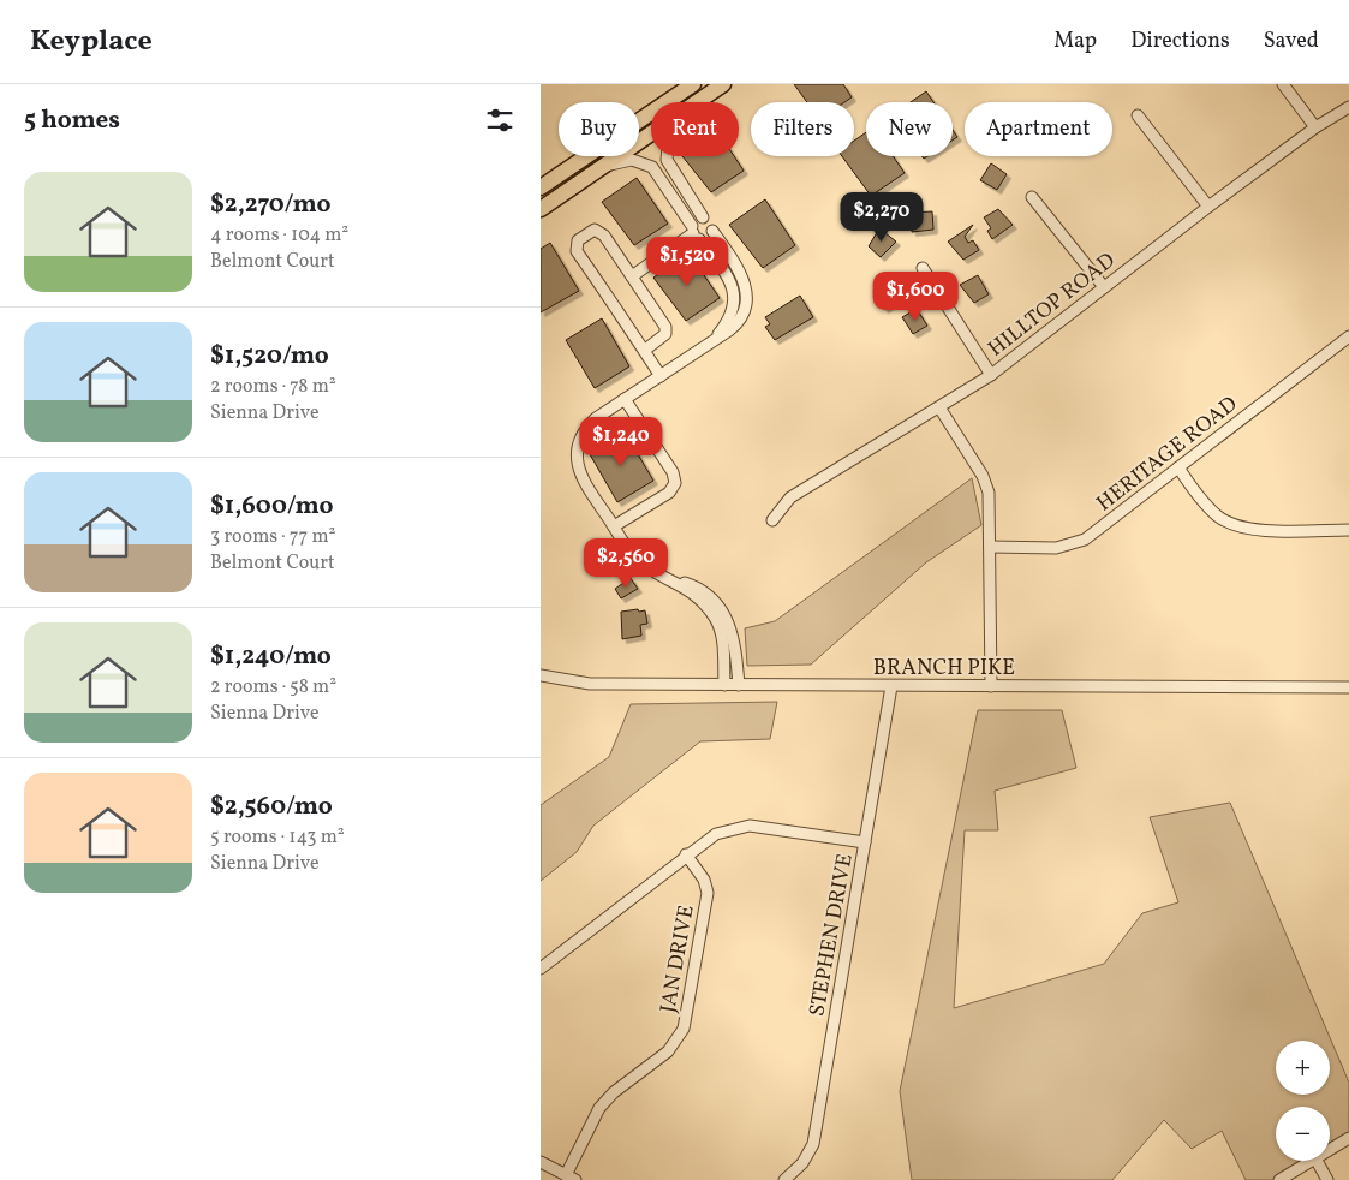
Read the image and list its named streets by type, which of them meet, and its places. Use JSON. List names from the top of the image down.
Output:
{
  "streets": {
    "street": [
      "HILLTOP ROAD",
      "HERITAGE ROAD",
      "BRANCH PIKE",
      "STEPHEN DRIVE",
      "JAN DRIVE"
    ]
  },
  "crossings": [
    ["BRANCH PIKE", "STEPHEN DRIVE"]
  ],
  "page": {
    "header": "Keyplace",
    "nav": ["Map", "Directions", "Saved"],
    "heading": "5 homes",
    "chip": [
      "Buy",
      "Rent",
      "Filters",
      "New",
      "Apartment"
    ],
    "list": [
      {
        "name": "$2,270/mo",
        "note": "4 rooms · 104 m² · Belmont Court"
      },
      {
        "name": "$1,520/mo",
        "note": "2 rooms · 78 m² · Sienna Drive"
      },
      {
        "name": "$1,600/mo",
        "note": "3 rooms · 77 m² · Belmont Court"
      },
      {
        "name": "$1,240/mo",
        "note": "2 rooms · 58 m² · Sienna Drive"
      },
      {
        "name": "$2,560/mo",
        "note": "5 rooms · 143 m² · Sienna Drive"
      }
    ],
    "price": [
      "$2,270",
      "$1,520",
      "$1,600",
      "$1,240",
      "$2,560"
    ],
    "map_buttons": ["+", "−"]
  }
}
